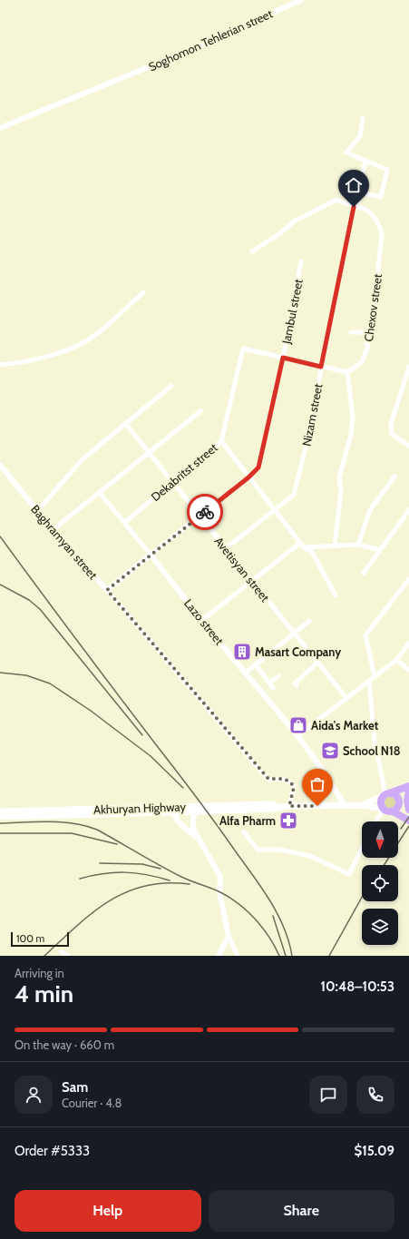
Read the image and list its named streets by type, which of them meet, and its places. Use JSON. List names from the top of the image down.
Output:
{
  "streets": {
    "main road": ["Akhuryan Highway"],
    "street": [
      "Soghomon Tehlerian street",
      "Chexov street",
      "Jambul street",
      "Nizam street",
      "Dekabritst street",
      "Baghramyan street",
      "Avetisyan street",
      "Lazo street"
    ]
  },
  "crossings": [
    ["Chexov street", "Nizam street"],
    ["Jambul street", "Dekabritst street"],
    ["Jambul street", "Baghramyan street"],
    ["Jambul street", "Avetisyan street"],
    ["Jambul street", "Lazo street"],
    ["Nizam street", "Avetisyan street"],
    ["Dekabritst street", "Avetisyan street"],
    ["Dekabritst street", "Lazo street"],
    ["Baghramyan street", "Akhuryan Highway"],
    ["Lazo street", "Akhuryan Highway"]
  ],
  "places": {
    "building": ["Masart Company"],
    "shop": ["Aida's Market"],
    "school or university": ["School N18"],
    "pharmacy": ["Alfa Pharm"]
  },
  "scale_bar": "100 m",
  "north": "bottom",
  "page": {
    "scale": "100 m",
    "heading": ["4 min", "Arriving in", "10:48–10:53"],
    "panel": [
      "Sam",
      "Courier · 4.8",
      "Order #5333",
      "$15.09"
    ],
    "bar": "On the way · 660 m",
    "buttons": ["Help", "Share"]
  }
}
